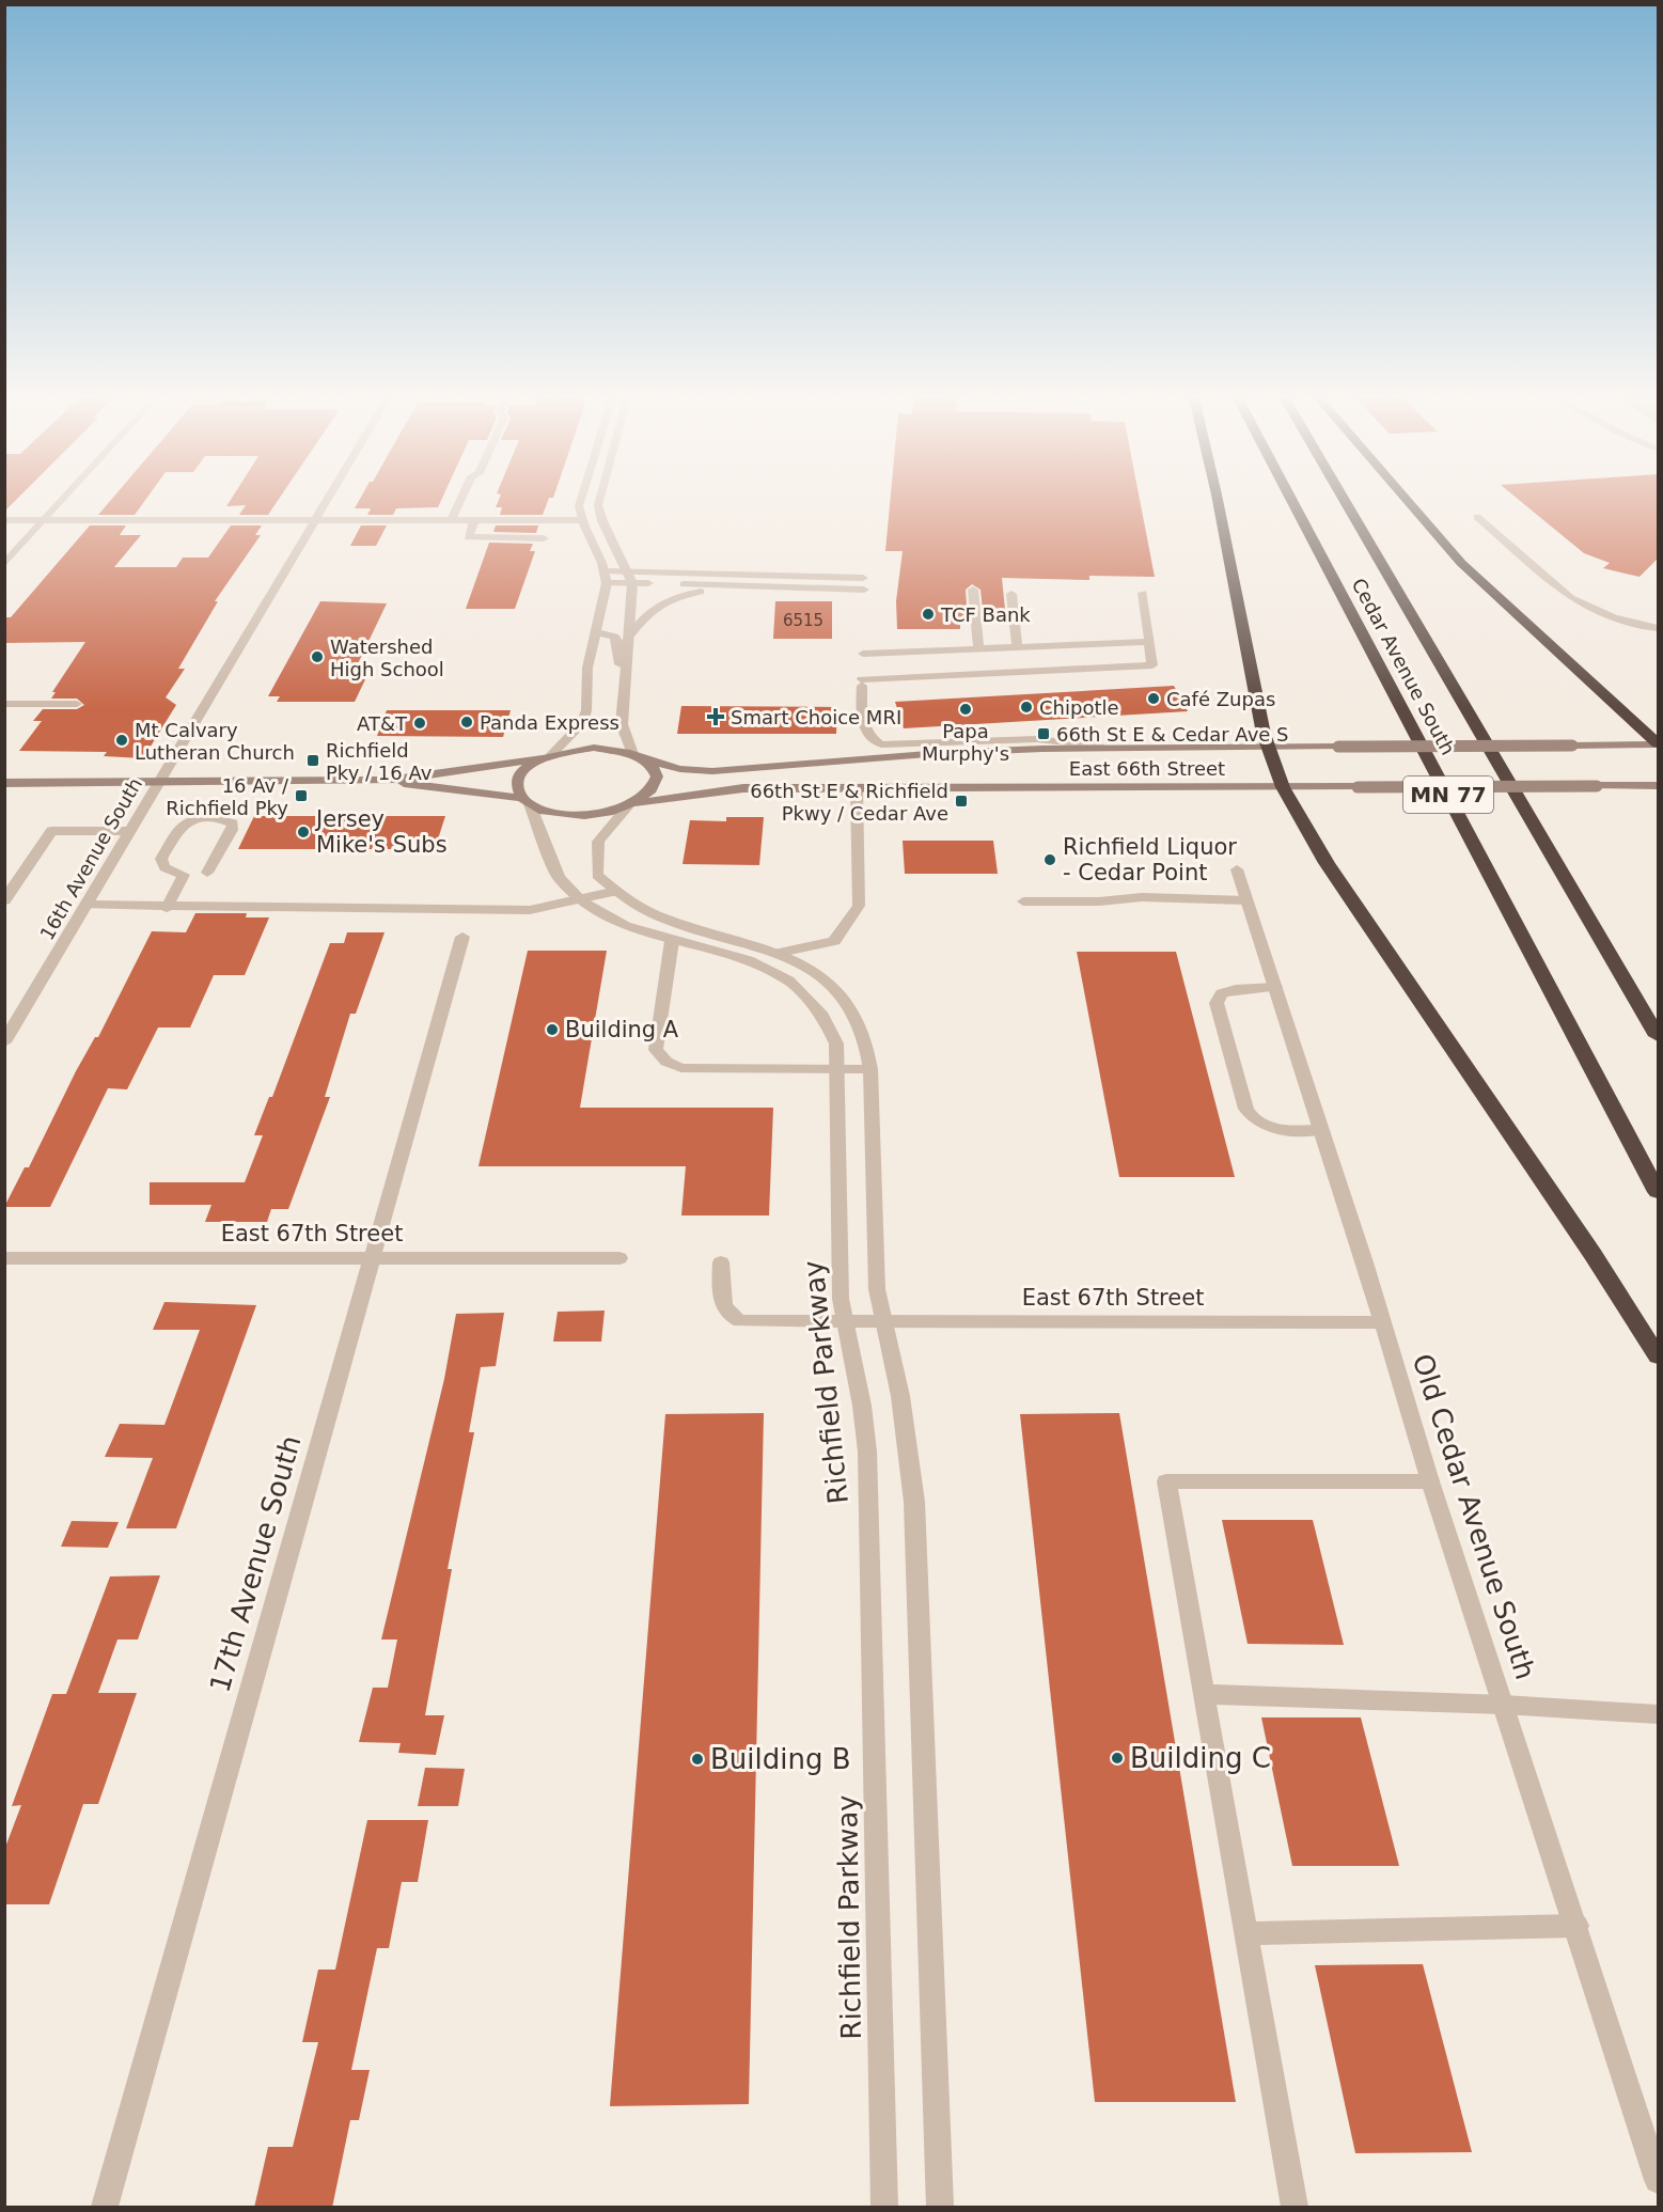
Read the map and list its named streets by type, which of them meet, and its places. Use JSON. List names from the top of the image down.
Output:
{
  "streets": {
    "highway": ["Cedar Avenue South", "MN 77"],
    "main road": ["East 66th Street"],
    "street": [
      "16th Avenue South",
      "East 67th Street",
      "Richfield Parkway",
      "Old Cedar Avenue South",
      "17th Avenue South"
    ]
  },
  "crossings": [
    ["East 66th Street", "Richfield Parkway"],
    ["East 67th Street", "Richfield Parkway"],
    ["East 67th Street", "Old Cedar Avenue South"],
    ["East 67th Street", "17th Avenue South"]
  ],
  "places": {
    "other": [
      "TCF Bank",
      "Watershed High School",
      "Café Zupas",
      "Chipotle",
      "Papa Murphy's",
      "Panda Express",
      "AT&T",
      "Mt Calvary Lutheran Church",
      "Jersey Mike's Subs",
      "Richfield Liquor - Cedar Point",
      "Building A",
      "Building C",
      "Building B"
    ],
    "health": ["Smart Choice MRI"],
    "transit": [
      "66th St E & Cedar Ave S",
      "Richfield Pky / 16 Av",
      "16 Av / Richfield Pky",
      "66th St E & Richfield Pkwy / Cedar Ave"
    ]
  },
  "house_numbers": ["6515"]
}
